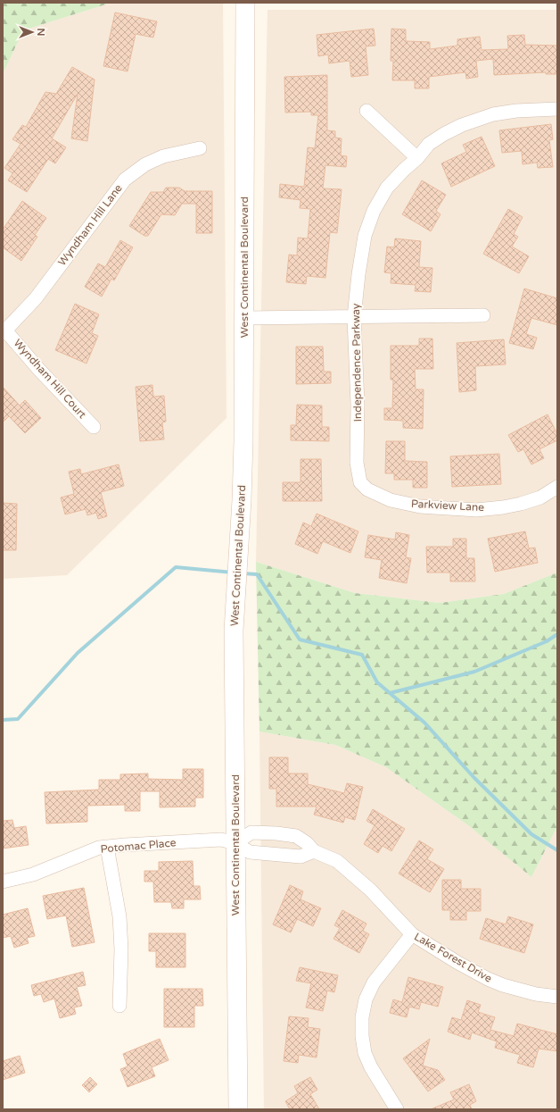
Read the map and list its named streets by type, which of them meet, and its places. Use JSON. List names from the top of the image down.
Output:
{
  "streets": {
    "main road": ["West Continental Boulevard"],
    "street": [
      "Wyndham Hill Lane",
      "Independence Parkway",
      "Wyndham Hill Court",
      "Parkview Lane",
      "Potomac Place",
      "Lake Forest Drive"
    ]
  },
  "crossings": [
    ["Wyndham Hill Lane", "Wyndham Hill Court"],
    ["West Continental Boulevard", "Potomac Place"],
    ["West Continental Boulevard", "Lake Forest Drive"],
    ["Independence Parkway", "Parkview Lane"],
    ["Potomac Place", "Lake Forest Drive"]
  ],
  "north": "right"
}
